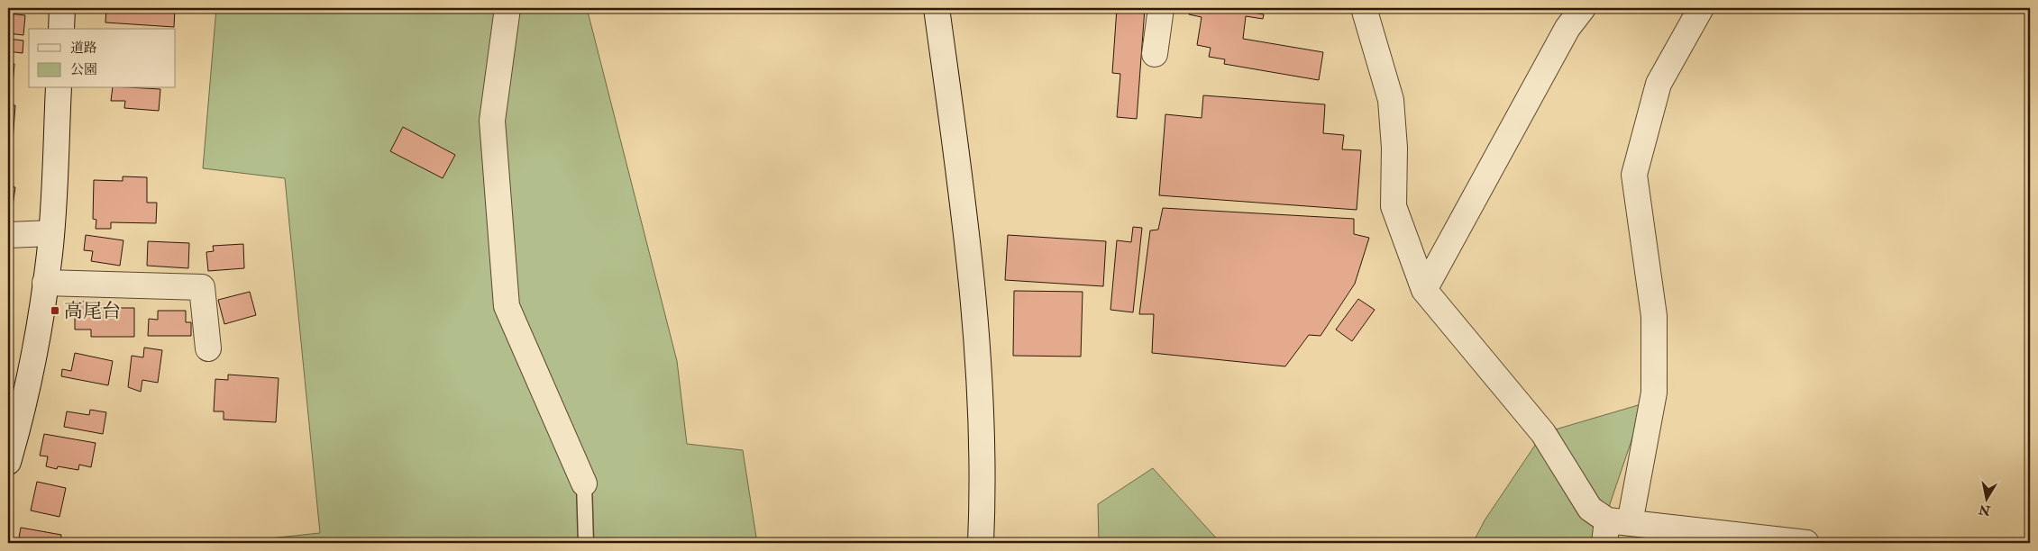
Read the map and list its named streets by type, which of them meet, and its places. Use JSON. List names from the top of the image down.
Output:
{
  "places": {
    "transit": ["高尾台"]
  },
  "legend": ["道路", "公園"],
  "north": "bottom"
}
